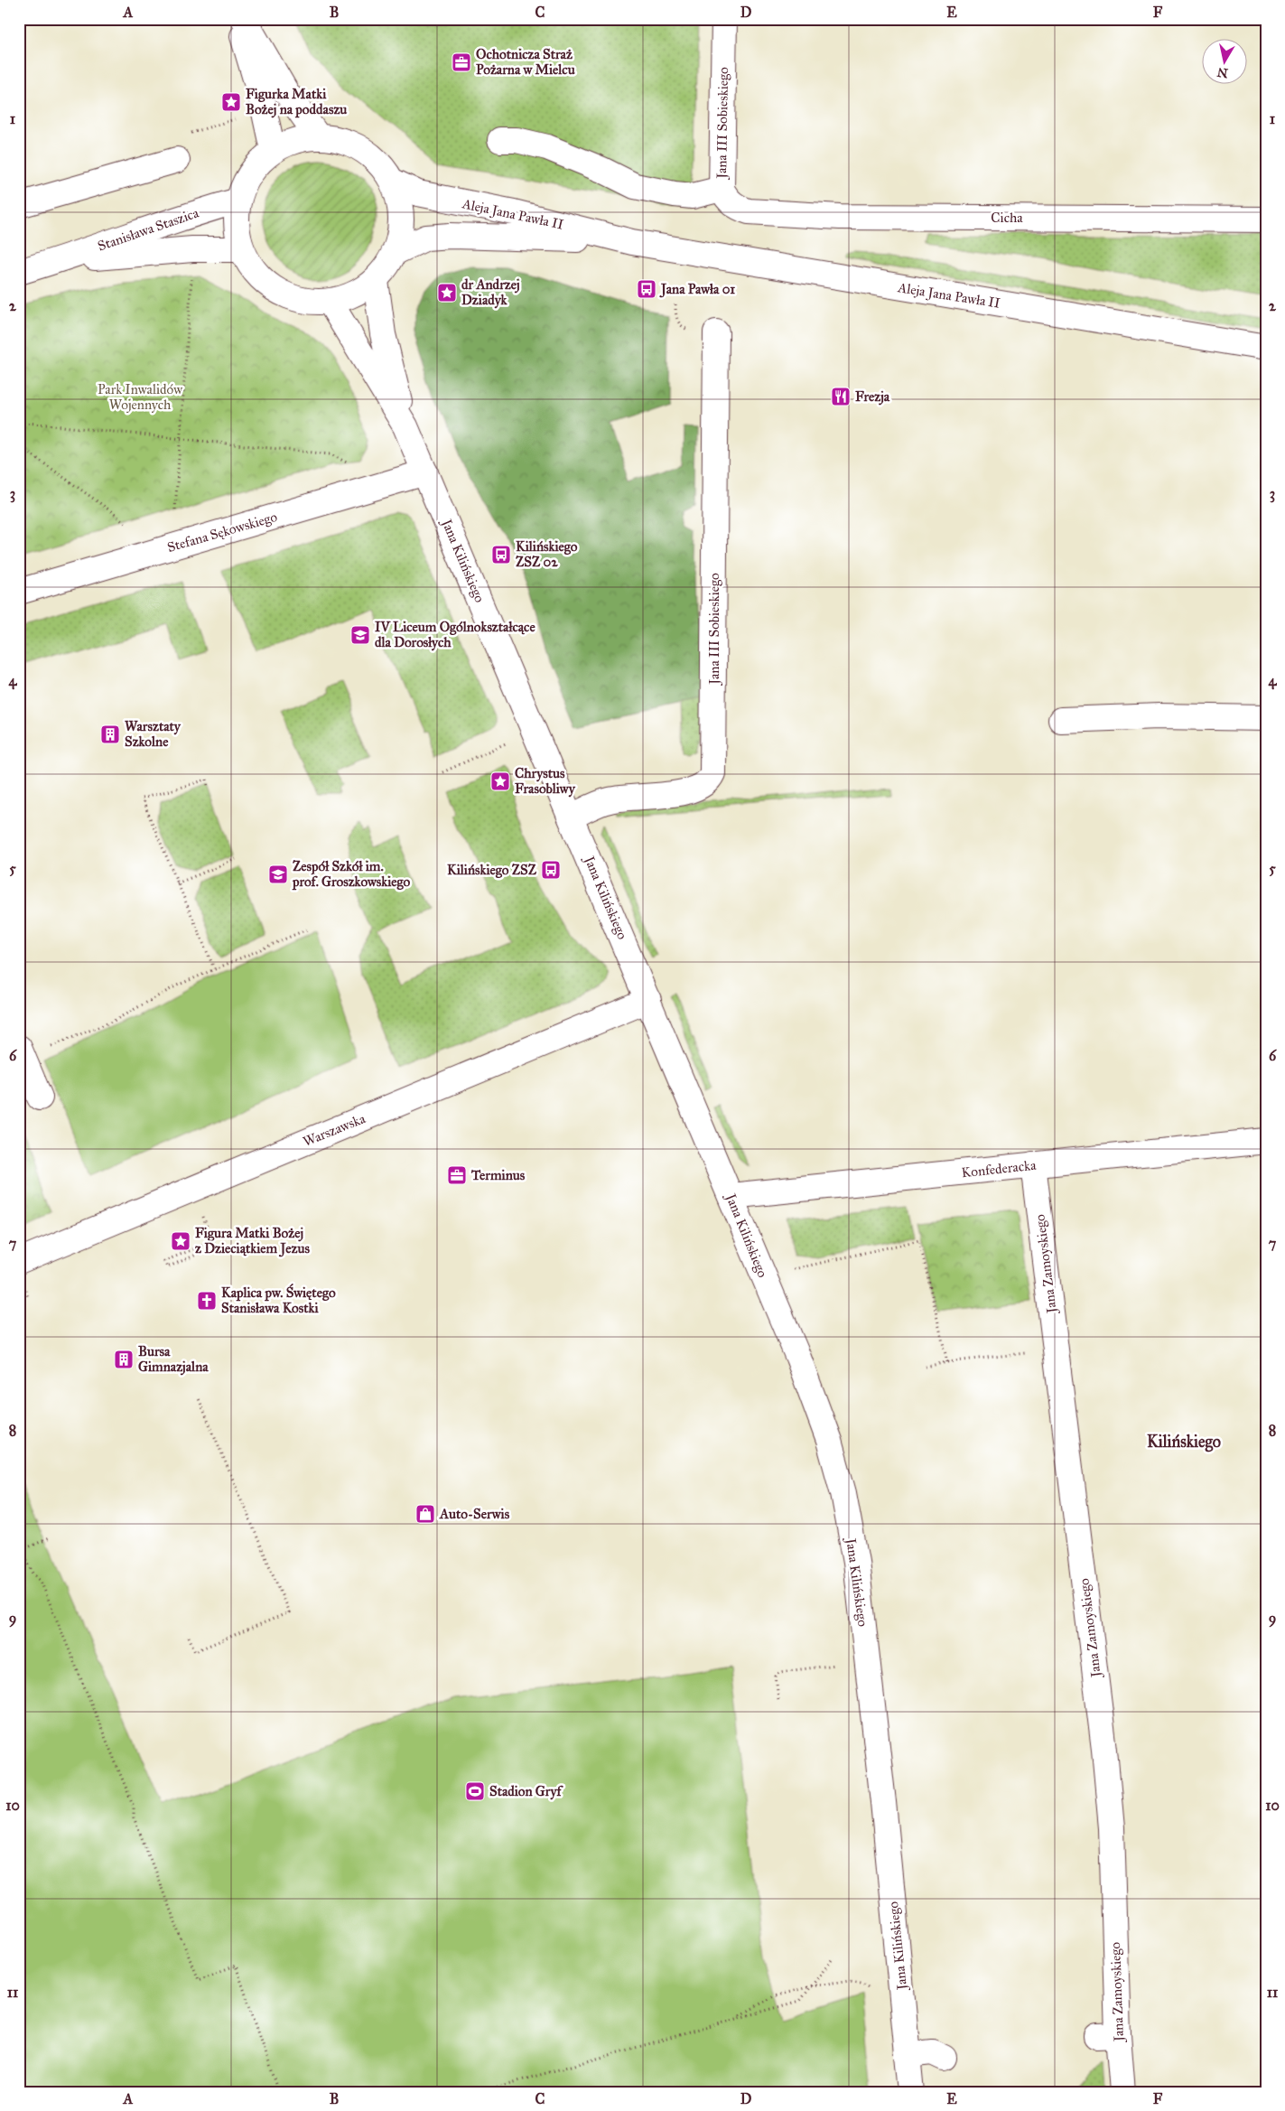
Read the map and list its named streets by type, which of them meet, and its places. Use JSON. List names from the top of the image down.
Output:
{
  "streets": {
    "street": [
      "Jana III Sobieskiego",
      "Aleja Jana Pawła II",
      "Cicha",
      "Stanisława Staszica",
      "Stefana Sękowskiego",
      "Jana Kilińskiego",
      "Warszawska",
      "Konfederacka",
      "Jana Zamoyskiego"
    ]
  },
  "crossings": [
    ["Jana III Sobieskiego", "Cicha"],
    ["Jana III Sobieskiego", "Jana Kilińskiego"],
    ["Stefana Sękowskiego", "Jana Kilińskiego"],
    ["Jana Kilińskiego", "Warszawska"],
    ["Jana Kilińskiego", "Konfederacka"],
    ["Konfederacka", "Jana Zamoyskiego"]
  ],
  "districts": ["Kilińskiego"],
  "parks": ["Park Inwalidów Wojennych"],
  "places": {
    "office": ["Ochotnicza Straż Pożarna w Mielcu", "Terminus"],
    "place": [
      "Figurka Matki Bożej na poddaszu",
      "dr Andrzej Dziadyk",
      "Chrystus Frasobliwy",
      "Figura Matki Bożej z Dzieciątkiem Jezus"
    ],
    "bus stop": ["Jana Pawła 01", "Kilińskiego ZSZ 02", "Kilińskiego ZSZ"],
    "restaurant": ["Frezja"],
    "school or university": ["IV Liceum Ogólnokształcące dla Dorosłych", "Zespół Szkół im. prof. Groszkowskiego"],
    "building": ["Warsztaty Szkolne", "Bursa Gimnazjalna"],
    "church": ["Kaplica pw. Świętego Stanisława Kostki"],
    "shop": ["Auto-Serwis"],
    "sports": ["Stadion Gryf"]
  },
  "north": "bottom",
  "grid": {
    "columns": [
      "A",
      "B",
      "C",
      "D",
      "E",
      "F"
    ],
    "rows": [
      "1",
      "2",
      "3",
      "4",
      "5",
      "6",
      "7",
      "8",
      "9",
      "10",
      "11"
    ]
  }
}
